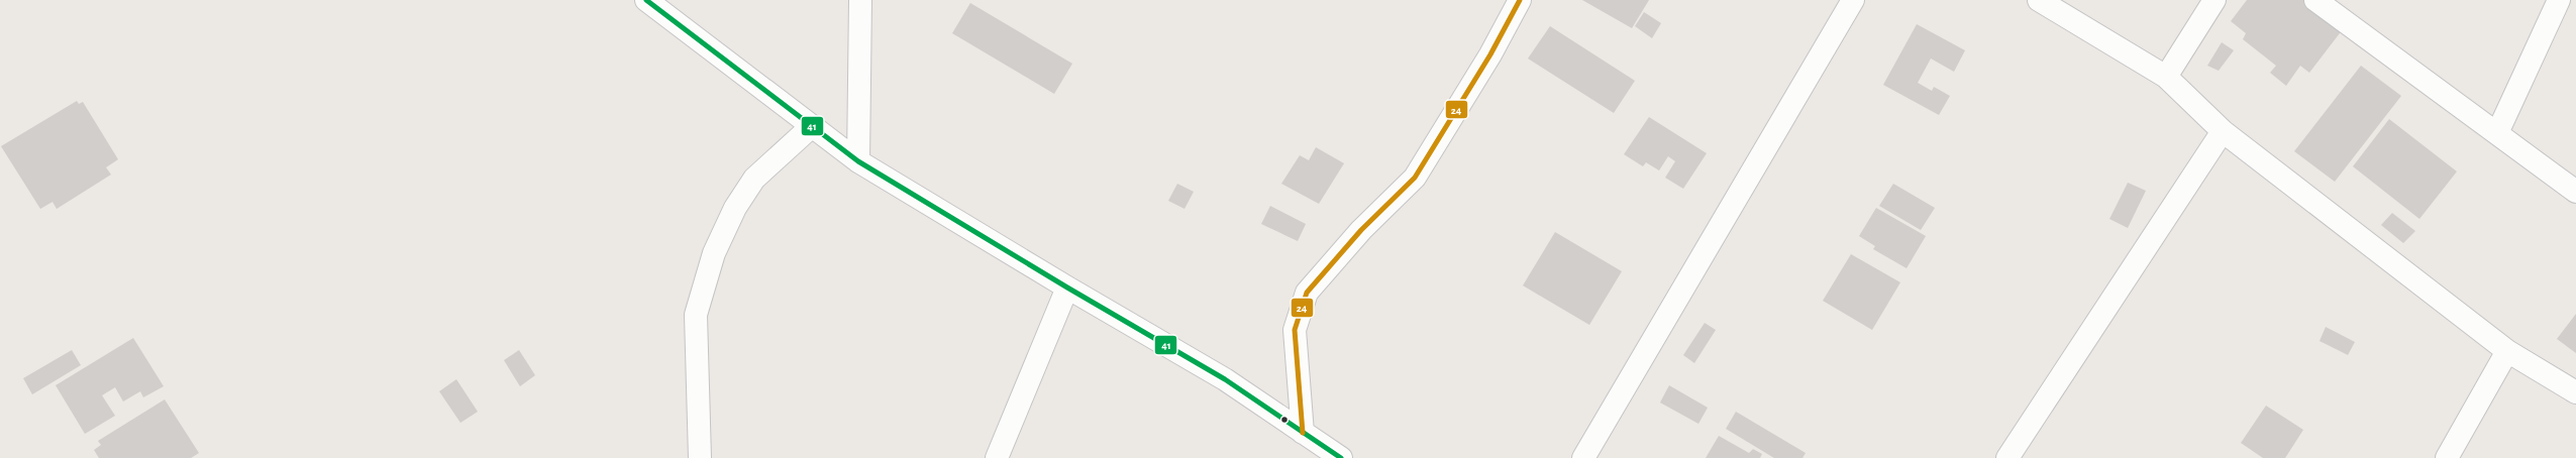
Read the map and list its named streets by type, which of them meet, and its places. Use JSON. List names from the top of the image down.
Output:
{
  "lines": ["transit line 41", "transit line 24"]
}
